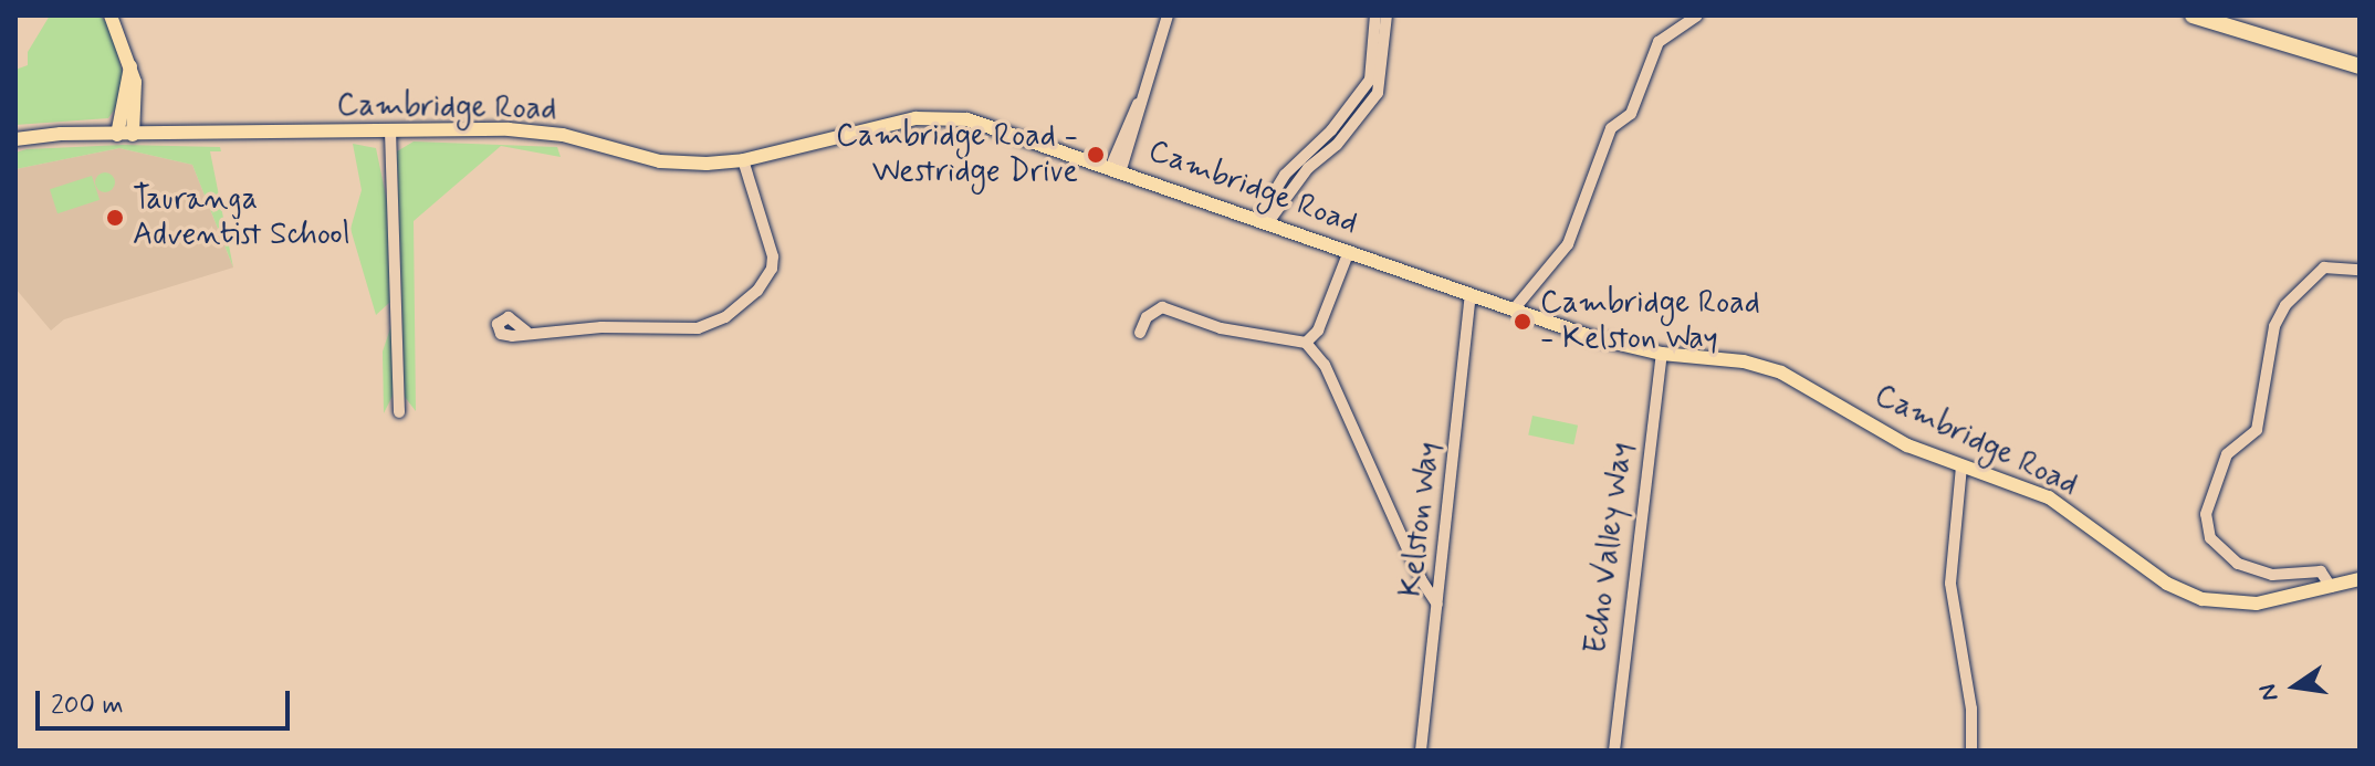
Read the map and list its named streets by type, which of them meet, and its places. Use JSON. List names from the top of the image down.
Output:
{
  "streets": {
    "main road": ["Cambridge Road"],
    "street": ["Kelston Way", "Echo Valley Way"]
  },
  "crossings": [
    ["Cambridge Road", "Kelston Way"],
    ["Cambridge Road", "Echo Valley Way"]
  ],
  "places": ["Cambridge Road - Westridge Drive", "Tauranga Adventist School", "Cambridge Road - Kelston Way"],
  "scale_bar": "200 m",
  "north": "left"
}
